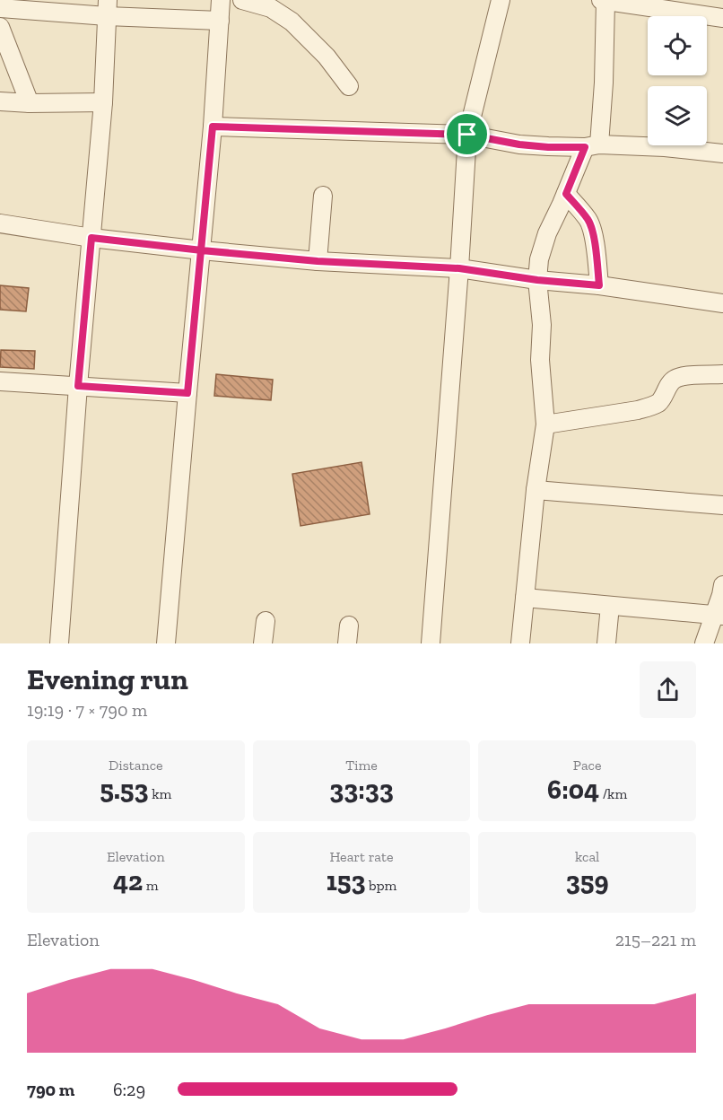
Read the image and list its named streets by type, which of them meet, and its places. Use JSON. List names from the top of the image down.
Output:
{
  "page": {
    "heading": ["Evening run", "19:19 · 7 × 790 m"],
    "stats": [
      ["Distance", "5.53 km"],
      ["Time", "33:33"],
      ["Pace", "6:04 /km"],
      ["Elevation", "42 m"],
      ["Heart rate", "153 bpm"],
      ["kcal", "359"]
    ],
    "chart": ["Elevation", "215–221 m"],
    "list": [
      {
        "name": "790 m",
        "note": "6:29"
      }
    ]
  }
}
